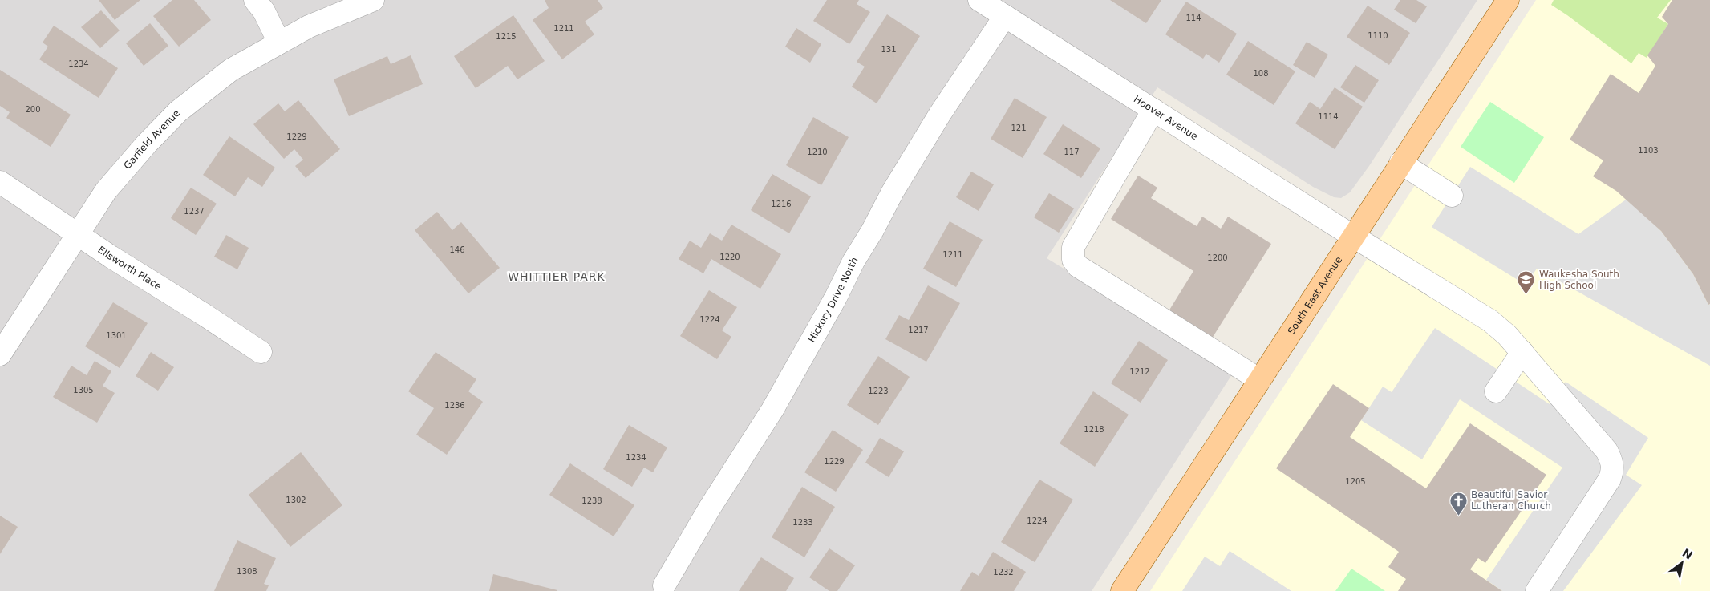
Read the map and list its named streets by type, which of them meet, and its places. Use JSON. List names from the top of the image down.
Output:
{
  "streets": {
    "main road": ["South East Avenue"],
    "street": [
      "Hoover Avenue",
      "Garfield Avenue",
      "Ellsworth Place",
      "Hickory Drive North"
    ]
  },
  "crossings": [
    ["Hoover Avenue", "South East Avenue"],
    ["Hoover Avenue", "Hickory Drive North"],
    ["Garfield Avenue", "Ellsworth Place"]
  ],
  "districts": ["WHITTIER PARK"],
  "places": {
    "school or university": ["Waukesha South High School"],
    "church": ["Beautiful Savior Lutheran Church"]
  },
  "house_numbers": [
    "114",
    "1211",
    "1110",
    "1215",
    "131",
    "1234",
    "108",
    "200",
    "1114",
    "121",
    "1229",
    "1103",
    "1210",
    "117",
    "1216",
    "1237",
    "146",
    "1211",
    "1220",
    "1200",
    "1224",
    "1217",
    "1301",
    "1212",
    "1305",
    "1223",
    "1236",
    "1218",
    "1234",
    "1229",
    "1205",
    "1302",
    "1238",
    "1224",
    "1233",
    "1308",
    "1232"
  ],
  "north": "top right"
}
